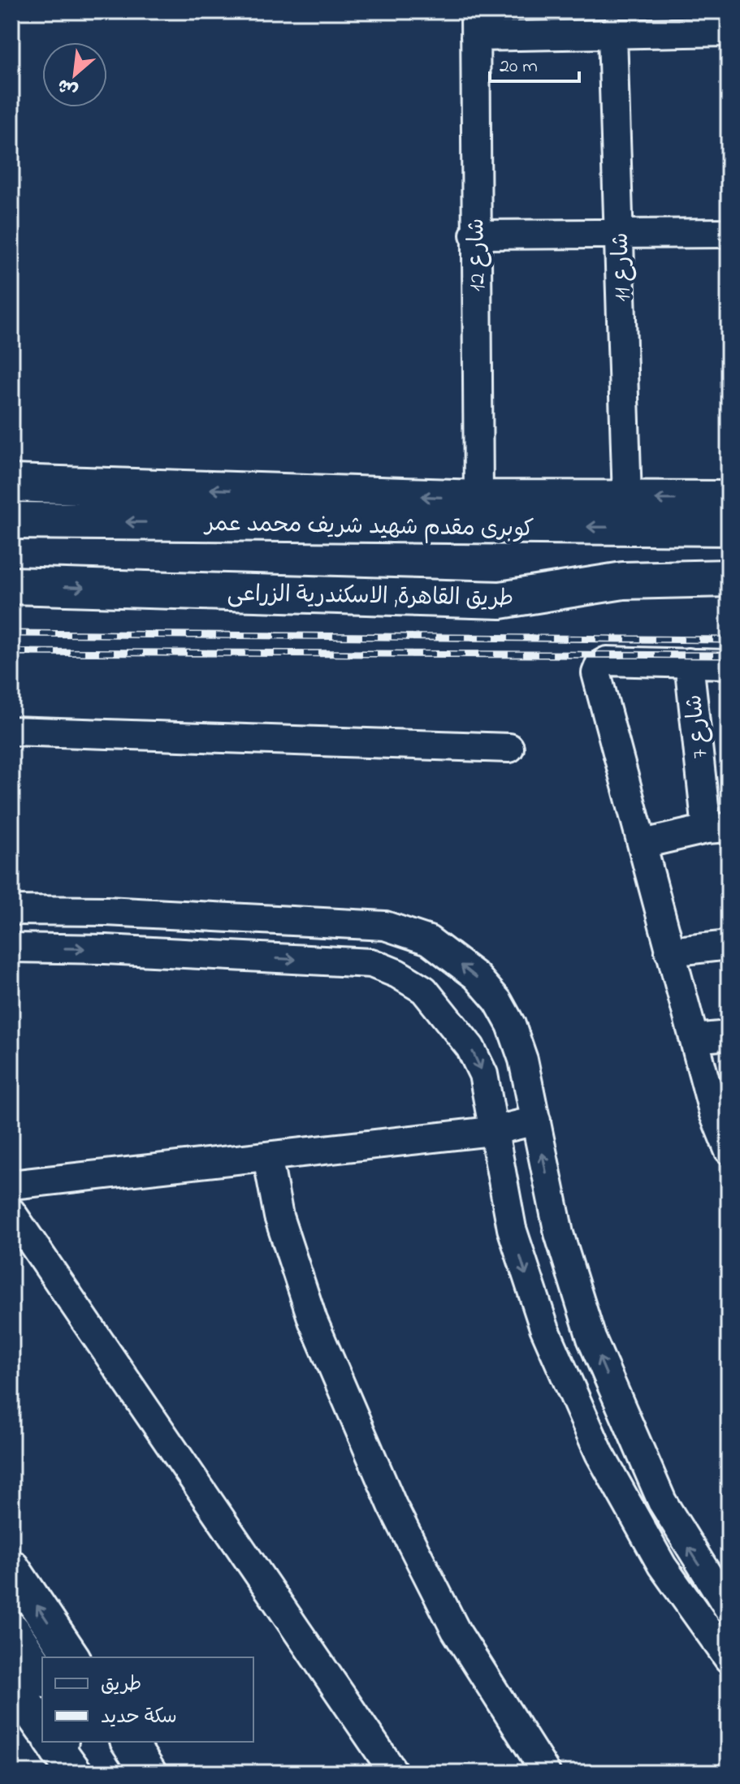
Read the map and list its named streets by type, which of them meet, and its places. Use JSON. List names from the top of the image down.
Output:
{
  "streets": {
    "highway": ["كوبرى مقدم شهيد شريف محمد عمر", "طريق القاهرة, الاسكندرية الزراعى"],
    "street": ["شارع 12", "شارع 11", "شارع 7"]
  },
  "legend": ["طريق", "سكة حديد"],
  "scale_bar": "20 m",
  "north": "bottom left"
}
